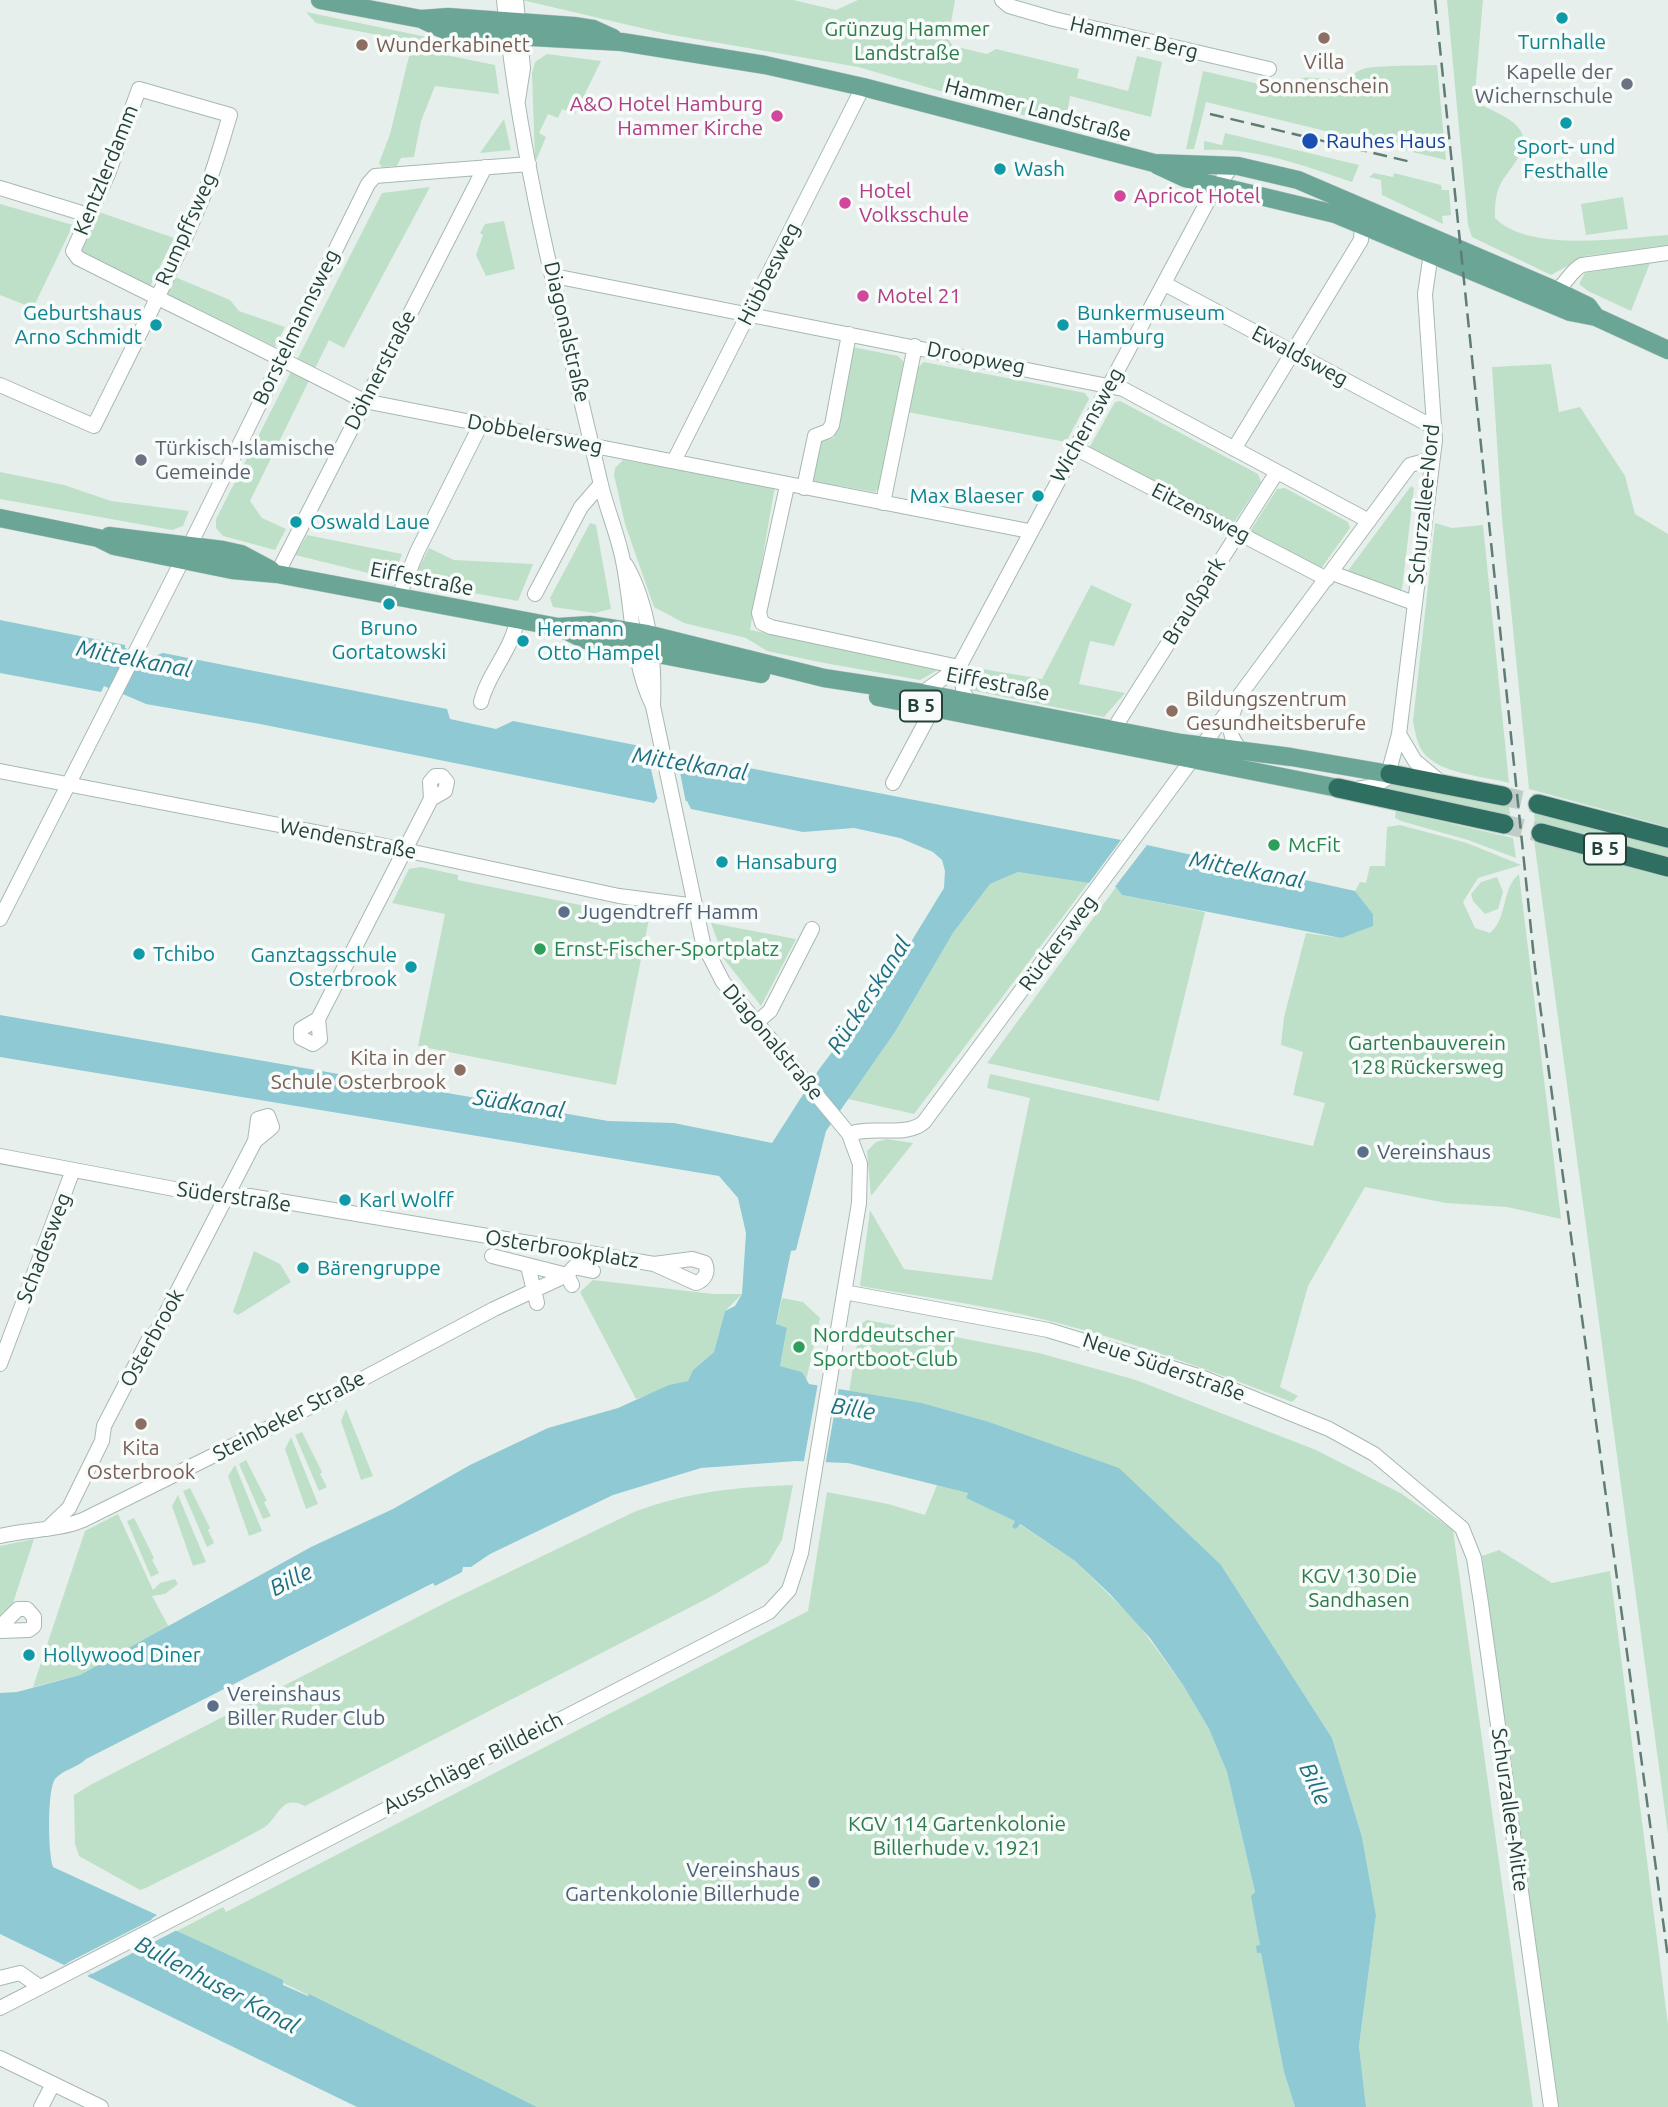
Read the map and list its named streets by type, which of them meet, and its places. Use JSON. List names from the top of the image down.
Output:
{
  "streets": {
    "highway": ["B 5"],
    "main road": ["Hammer Landstraße", "Eiffestraße"],
    "street": [
      "Hammer Berg",
      "Kentzlerdamm",
      "Rumpffsweg",
      "Hübbesweg",
      "Borstelmannsweg",
      "Diagonalstraße",
      "Ewaldsweg",
      "Droopweg",
      "Döhnerstraße",
      "Wichernsweg",
      "Dobbelersweg",
      "Schurzallee-Nord",
      "Eitzensweg",
      "Braußpark",
      "Wendenstraße",
      "Rückersweg",
      "Süderstraße",
      "Schadesweg",
      "Osterbrookplatz",
      "Osterbrook",
      "Neue Süderstraße",
      "Steinbeker Straße",
      "Ausschläger Billdeich",
      "Schurzallee-Mitte"
    ]
  },
  "crossings": [
    ["Hammer Landstraße", "Hübbesweg"],
    ["Hammer Landstraße", "Diagonalstraße"],
    ["Hammer Landstraße", "Wichernsweg"],
    ["Hammer Landstraße", "Schurzallee-Nord"],
    ["Kentzlerdamm", "Rumpffsweg"],
    ["Kentzlerdamm", "Dobbelersweg"],
    ["Rumpffsweg", "Dobbelersweg"],
    ["Hübbesweg", "Droopweg"],
    ["Hübbesweg", "Dobbelersweg"],
    ["Borstelmannsweg", "Diagonalstraße"],
    ["Borstelmannsweg", "Döhnerstraße"],
    ["Borstelmannsweg", "Dobbelersweg"],
    ["Borstelmannsweg", "Eiffestraße"],
    ["Borstelmannsweg", "Wendenstraße"],
    ["Diagonalstraße", "Droopweg"],
    ["Diagonalstraße", "Dobbelersweg"],
    ["Diagonalstraße", "Eiffestraße"],
    ["Diagonalstraße", "Wendenstraße"],
    ["Diagonalstraße", "Rückersweg"],
    ["Diagonalstraße", "Neue Süderstraße"],
    ["Diagonalstraße", "Ausschläger Billdeich"],
    ["Ewaldsweg", "Wichernsweg"],
    ["Ewaldsweg", "Schurzallee-Nord"],
    ["Droopweg", "Wichernsweg"],
    ["Droopweg", "Braußpark"],
    ["Droopweg", "Rückersweg"],
    ["Döhnerstraße", "Dobbelersweg"],
    ["Döhnerstraße", "Eiffestraße"],
    ["Wichernsweg", "Dobbelersweg"],
    ["Wichernsweg", "Eitzensweg"],
    ["Wichernsweg", "Eiffestraße"],
    ["Dobbelersweg", "Eiffestraße"],
    ["Schurzallee-Nord", "Eitzensweg"],
    ["Schurzallee-Nord", "Eiffestraße"],
    ["Schurzallee-Nord", "B 5"],
    ["Schurzallee-Nord", "Rückersweg"],
    ["Eitzensweg", "Braußpark"],
    ["Eitzensweg", "Rückersweg"],
    ["Eiffestraße", "Braußpark"],
    ["Eiffestraße", "B 5"],
    ["Eiffestraße", "Rückersweg"],
    ["Süderstraße", "Schadesweg"],
    ["Süderstraße", "Osterbrookplatz"],
    ["Süderstraße", "Osterbrook"],
    ["Osterbrook", "Steinbeker Straße"],
    ["Neue Süderstraße", "Schurzallee-Mitte"]
  ],
  "water": [
    "Mittelkanal",
    "Rückerskanal",
    "Südkanal",
    "Bille",
    "Bullenhuser Kanal"
  ],
  "parks": [
    "Grünzug Hammer Landstraße",
    "Gartenbauverein 128 Rückersweg",
    "KGV 130 Die Sandhasen",
    "KGV 114 Gartenkolonie Billerhude v. 1921"
  ],
  "places": [
    "Turnhalle",
    "Villa Sonnenschein",
    "Wunderkabinett",
    "Kapelle der Wichernschule",
    "A&O Hotel Hamburg Hammer Kirche",
    "Sport- und Festhalle",
    "Rauhes Haus",
    "Wash",
    "Apricot Hotel",
    "Hotel Volksschule",
    "Motel 21",
    "Geburtshaus Arno Schmidt",
    "Bunkermuseum Hamburg",
    "Türkisch-Islamische Gemeinde",
    "Max Blaeser",
    "Oswald Laue",
    "Bruno Gortatowski",
    "Hermann Otto Hampel",
    "Bildungszentrum Gesundheitsberufe",
    "McFit",
    "Hansaburg",
    "Jugendtreff Hamm",
    "Ernst-Fischer-Sportplatz",
    "Tchibo",
    "Ganztagsschule Osterbrook",
    "Kita in der Schule Osterbrook",
    "Vereinshaus",
    "Karl Wolff",
    "Bärengruppe",
    "Norddeutscher Sportboot-Club",
    "Kita Osterbrook",
    "Hollywood Diner",
    "Vereinshaus Biller Ruder Club",
    "Vereinshaus Gartenkolonie Billerhude"
  ]
}
